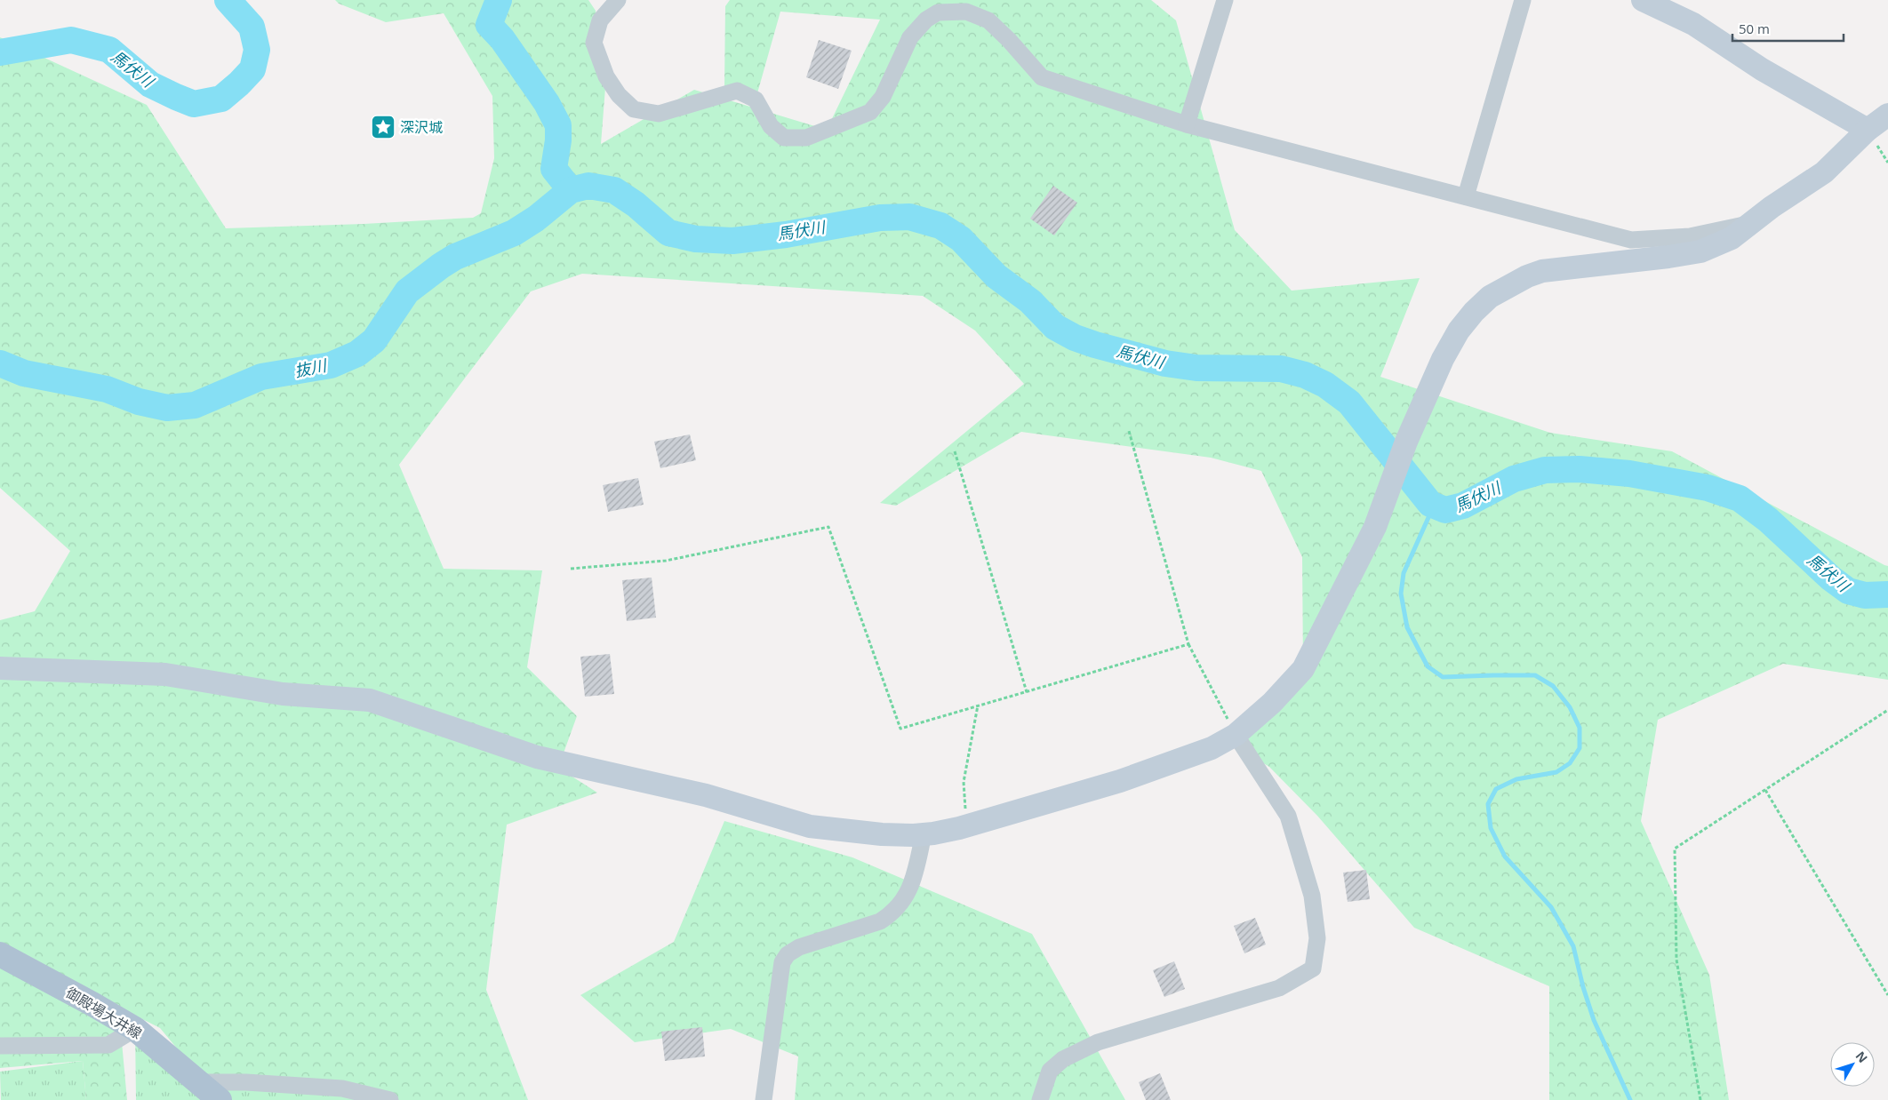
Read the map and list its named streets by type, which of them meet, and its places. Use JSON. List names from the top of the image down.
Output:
{
  "streets": {
    "main road": ["御殿場大井線"]
  },
  "water": ["馬伏川", "抜川"],
  "places": {
    "place": ["深沢城"]
  },
  "scale_bar": "50 m",
  "north": "top right"
}
